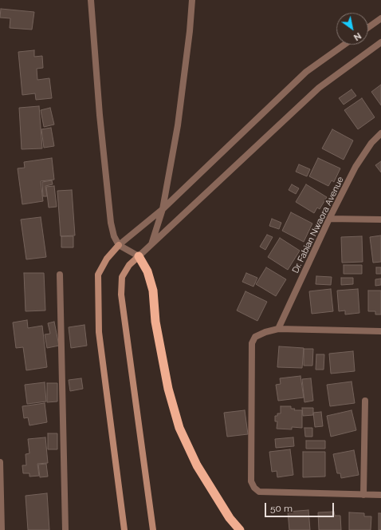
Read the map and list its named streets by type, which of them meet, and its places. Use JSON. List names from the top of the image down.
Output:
{
  "streets": {
    "street": ["Dr. Fabian Nwaora Avenue"]
  },
  "scale_bar": "50 m",
  "north": "bottom right"
}
